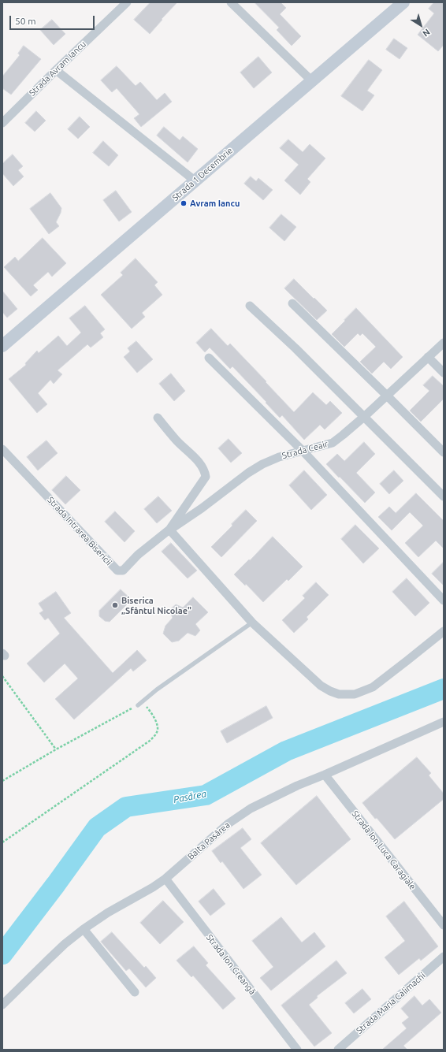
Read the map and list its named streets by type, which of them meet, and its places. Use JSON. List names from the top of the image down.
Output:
{
  "streets": {
    "main road": ["Strada 1 Decembrie"],
    "street": [
      "Strada Avram Iancu",
      "Strada Ceair",
      "Strada Intrarea Bisericii",
      "Balta Pasărea",
      "Strada Ion Luca Caragiale",
      "Strada Ion Creangă",
      "Strada Maria Calimachi"
    ]
  },
  "crossings": [
    ["Strada Ceair", "Strada Intrarea Bisericii"],
    ["Balta Pasărea", "Strada Ion Luca Caragiale"],
    ["Balta Pasărea", "Strada Ion Creangă"]
  ],
  "water": ["Pasărea"],
  "places": ["Avram Iancu", "Biserica „Sfântul Nicolae\""],
  "scale_bar": "50 m",
  "north": "bottom right"
}
